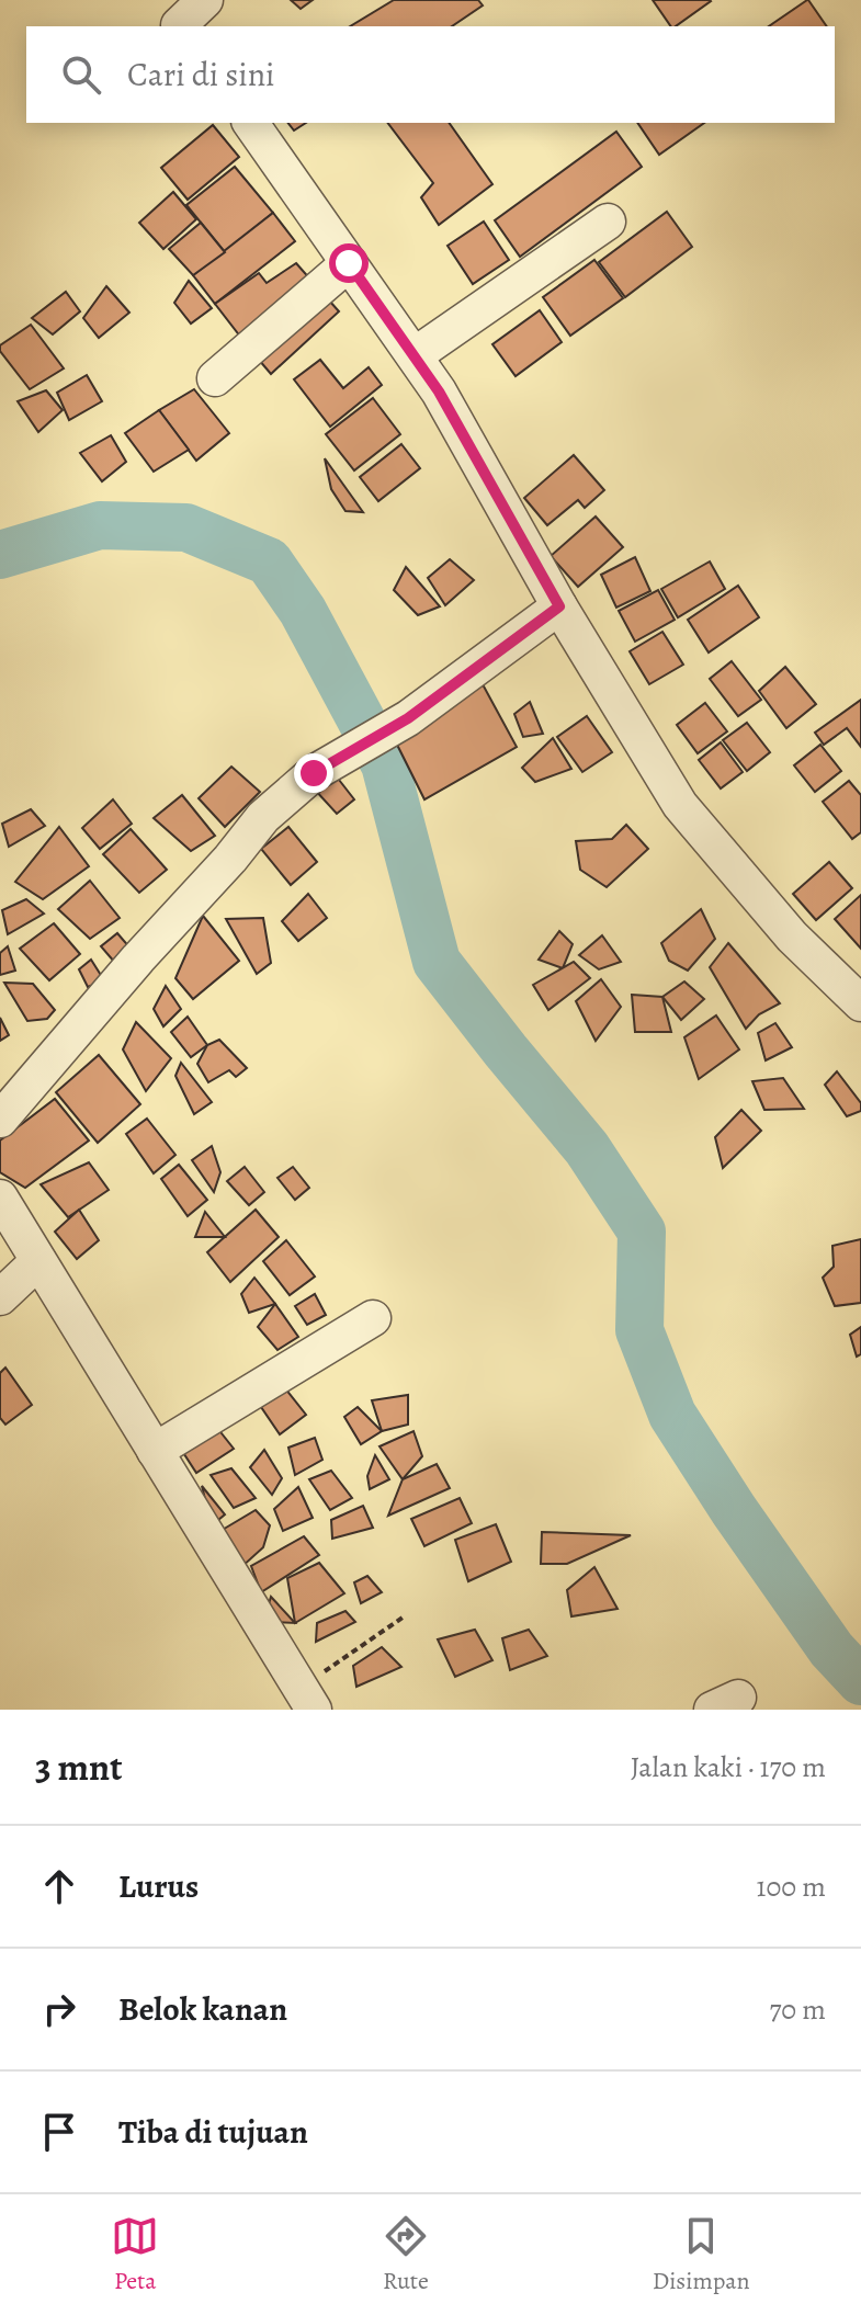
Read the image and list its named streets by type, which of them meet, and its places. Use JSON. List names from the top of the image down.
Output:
{
  "page": {
    "search": "Cari di sini",
    "heading": ["3 mnt", "Jalan kaki · 170 m"],
    "list": [
      ["Lurus", "100 m"],
      ["Belok kanan", "70 m"],
      "Tiba di tujuan"
    ],
    "nav": ["Peta", "Rute", "Disimpan"]
  }
}
